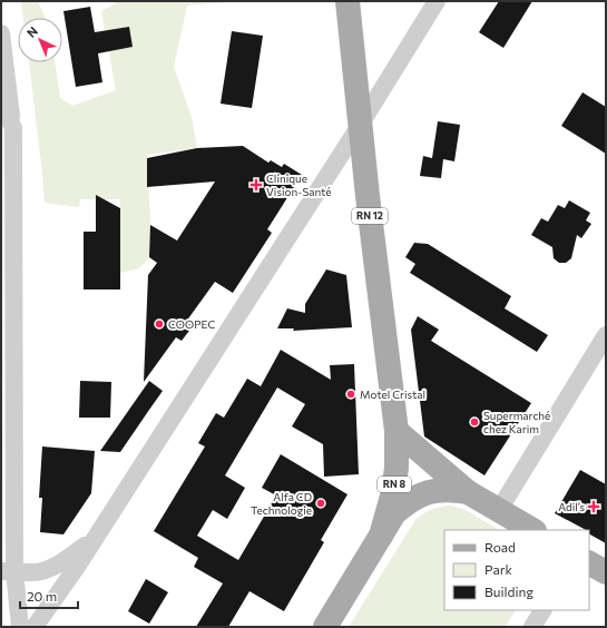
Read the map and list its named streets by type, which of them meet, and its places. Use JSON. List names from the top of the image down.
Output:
{
  "streets": {
    "main road": ["RN 12", "RN 8"]
  },
  "crossings": [
    ["RN 12", "RN 8"]
  ],
  "places": {
    "health": ["Clinique Vision-Santé", "Adil’s"],
    "other": [
      "COOPEC",
      "Motel Cristal",
      "Supermarché chez Karim",
      "Alfa CD Technologie"
    ]
  },
  "legend": ["Road", "Park", "Building"],
  "scale_bar": "20 m",
  "north": "top left"
}
